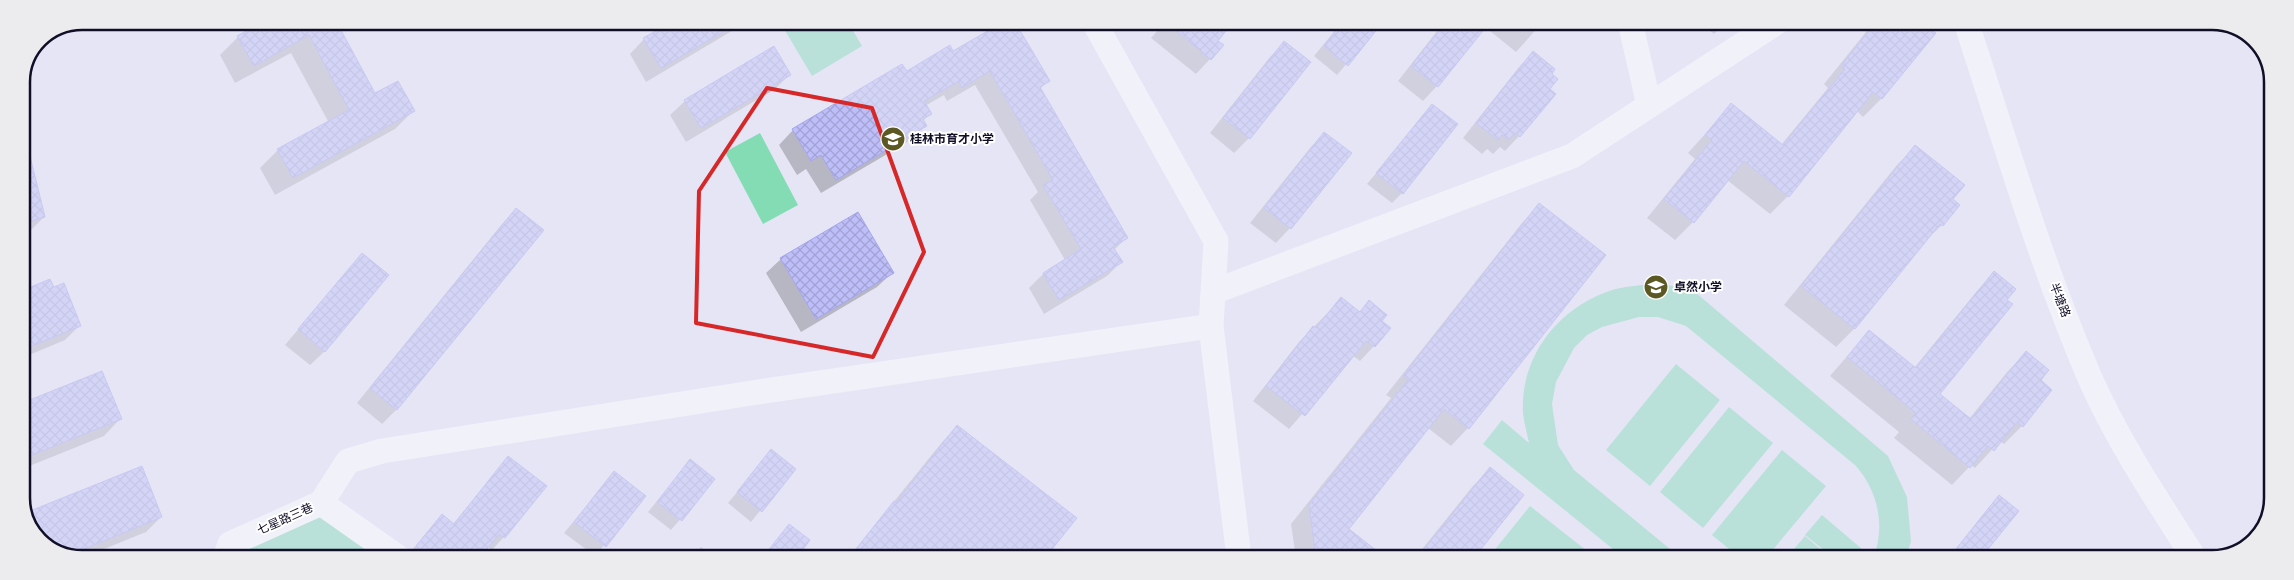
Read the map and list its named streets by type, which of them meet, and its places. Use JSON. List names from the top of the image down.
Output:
{
  "streets": {
    "street": ["半塘路", "七星路三巷"]
  },
  "places": {
    "school or university": ["桂林市育才小学", "卓然小学"]
  }
}
